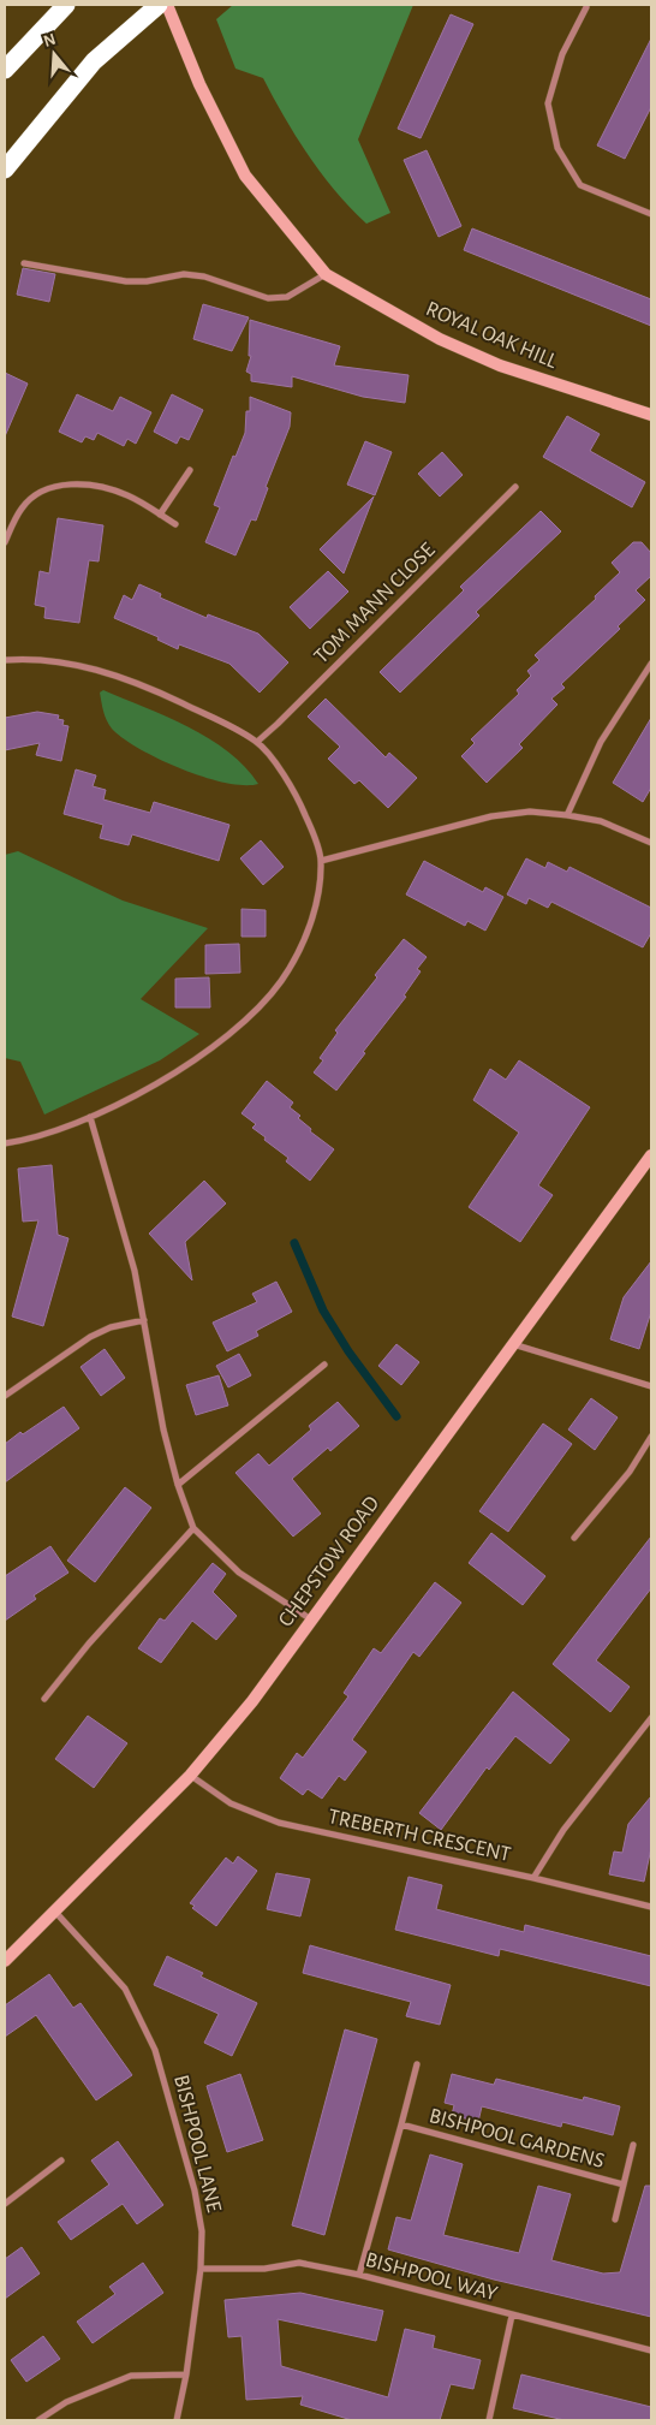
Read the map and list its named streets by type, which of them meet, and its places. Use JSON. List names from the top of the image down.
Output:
{
  "streets": {
    "main road": ["ROYAL OAK HILL", "CHEPSTOW ROAD"],
    "street": [
      "TOM MANN CLOSE",
      "TREBERTH CRESCENT",
      "BISHPOOL GARDENS",
      "BISHPOOL LANE",
      "BISHPOOL WAY"
    ]
  },
  "crossings": [
    ["CHEPSTOW ROAD", "TREBERTH CRESCENT"],
    ["CHEPSTOW ROAD", "BISHPOOL LANE"],
    ["BISHPOOL GARDENS", "BISHPOOL WAY"],
    ["BISHPOOL LANE", "BISHPOOL WAY"]
  ],
  "north": "top"
}
